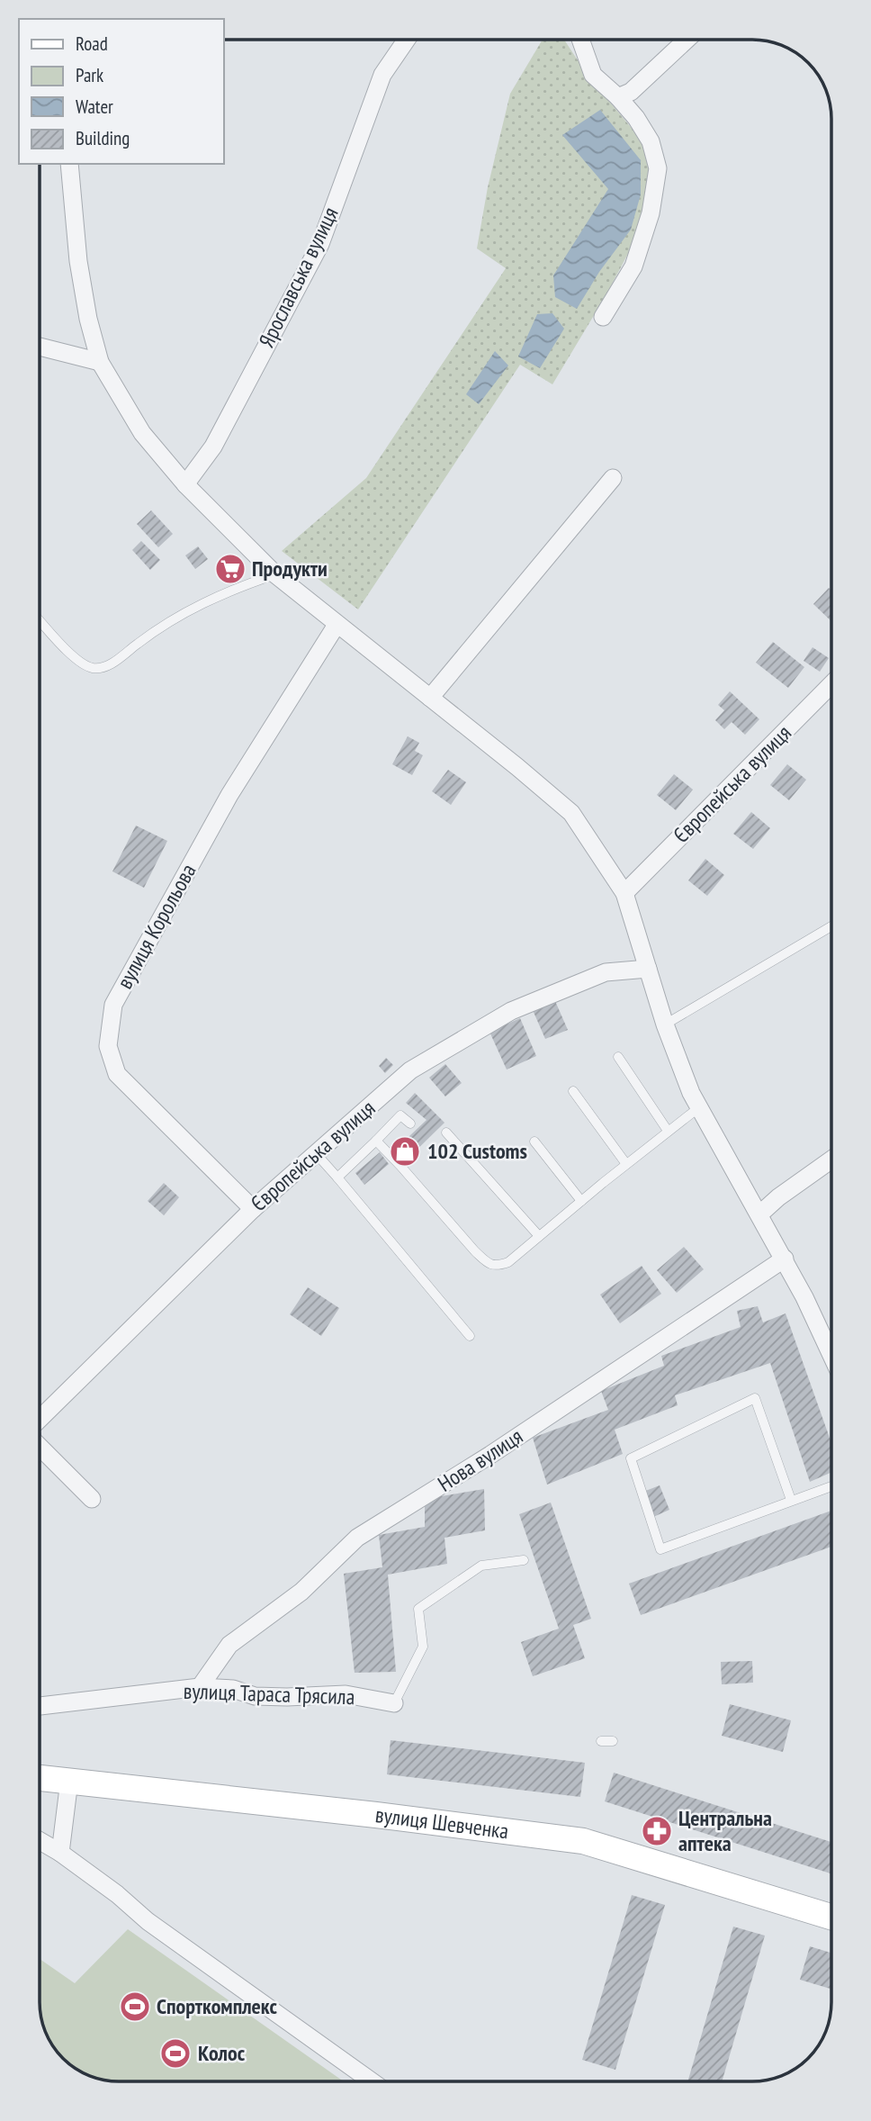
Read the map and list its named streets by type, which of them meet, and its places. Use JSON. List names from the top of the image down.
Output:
{
  "streets": {
    "main road": ["вулиця Шевченка"],
    "street": [
      "Ярославська вулиця",
      "Європейська вулиця",
      "вулиця Корольова",
      "Нова вулиця",
      "вулиця Тараса Трясила"
    ]
  },
  "crossings": [
    ["Європейська вулиця", "вулиця Корольова"],
    ["Нова вулиця", "вулиця Тараса Трясила"]
  ],
  "places": {
    "supermarket": ["Продукти"],
    "shop": ["102 Customs"],
    "pharmacy": ["Центральна аптека"],
    "sports": ["Спорткомплекс", "Колос"]
  },
  "legend": [
    "Road",
    "Park",
    "Water",
    "Building"
  ]
}
